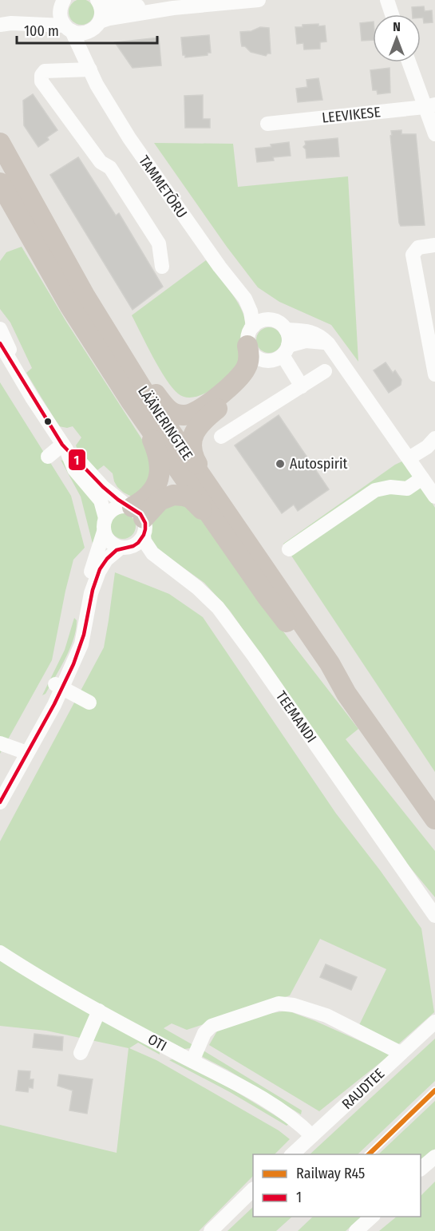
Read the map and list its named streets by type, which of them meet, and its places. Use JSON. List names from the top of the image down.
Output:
{
  "streets": {
    "highway": ["LÄÄNERINGTEE"],
    "street": [
      "LEEVIKESE",
      "TAMMETÕRU",
      "TEEMANDI",
      "OTI",
      "RAUDTEE"
    ]
  },
  "crossings": [
    ["OTI", "RAUDTEE"]
  ],
  "places": ["Autospirit"],
  "lines": ["transit line 1", "rail line R45"],
  "legend": ["Railway R45", "1"],
  "scale_bar": "100 m",
  "north": "top"
}
